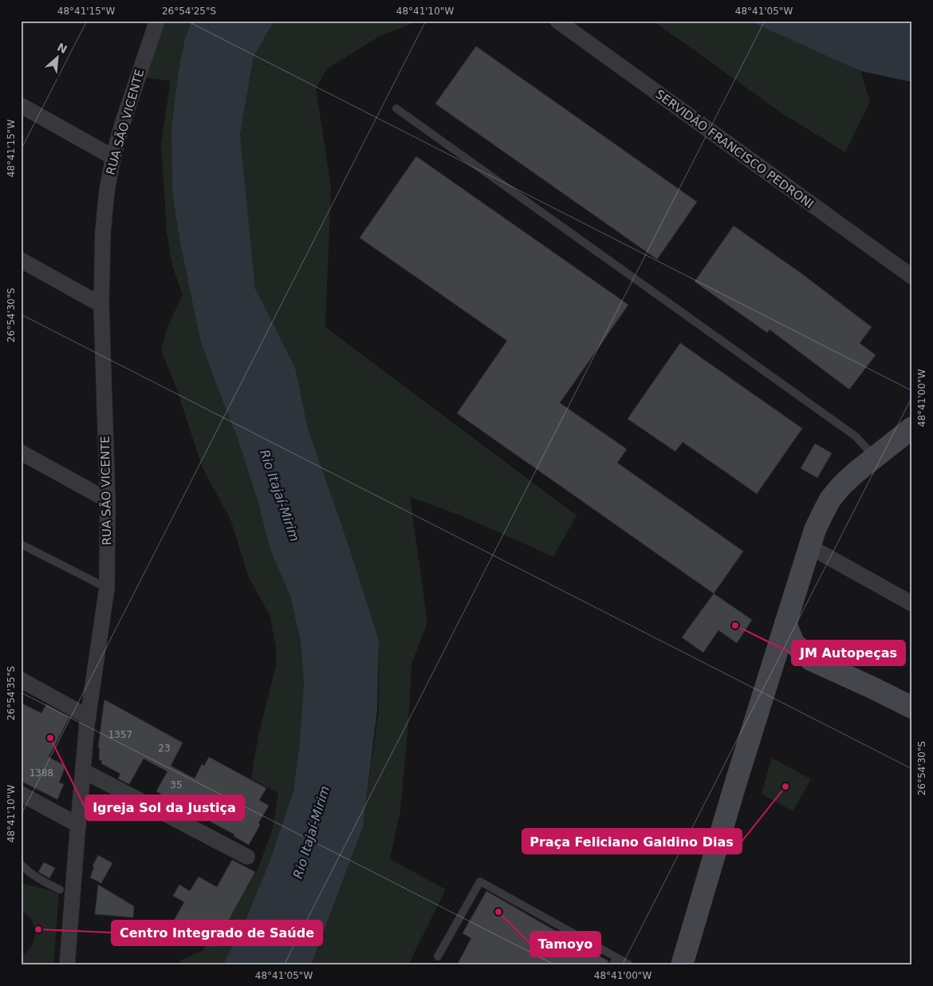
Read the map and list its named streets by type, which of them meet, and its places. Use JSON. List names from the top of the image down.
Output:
{
  "streets": {
    "street": ["RUA SÃO VICENTE", "SERVIDÃO FRANCISCO PEDRONI"]
  },
  "water": ["Rio Itajaí-Mirim"],
  "places": [
    "JM Autopeças",
    "Igreja Sol da Justiça",
    "Praça Feliciano Galdino Dias",
    "Tamoyo",
    "Centro Integrado de Saúde"
  ],
  "house_numbers": [
    "1357",
    "23",
    "1388",
    "35"
  ],
  "north": "top right",
  "coordinates": [
    "48°41'15\"W",
    "26°54'25\"S",
    "48°41'10\"W",
    "48°41'05\"W",
    "26°54'30\"S",
    "48°41'00\"W",
    "26°54'35\"S"
  ]
}
